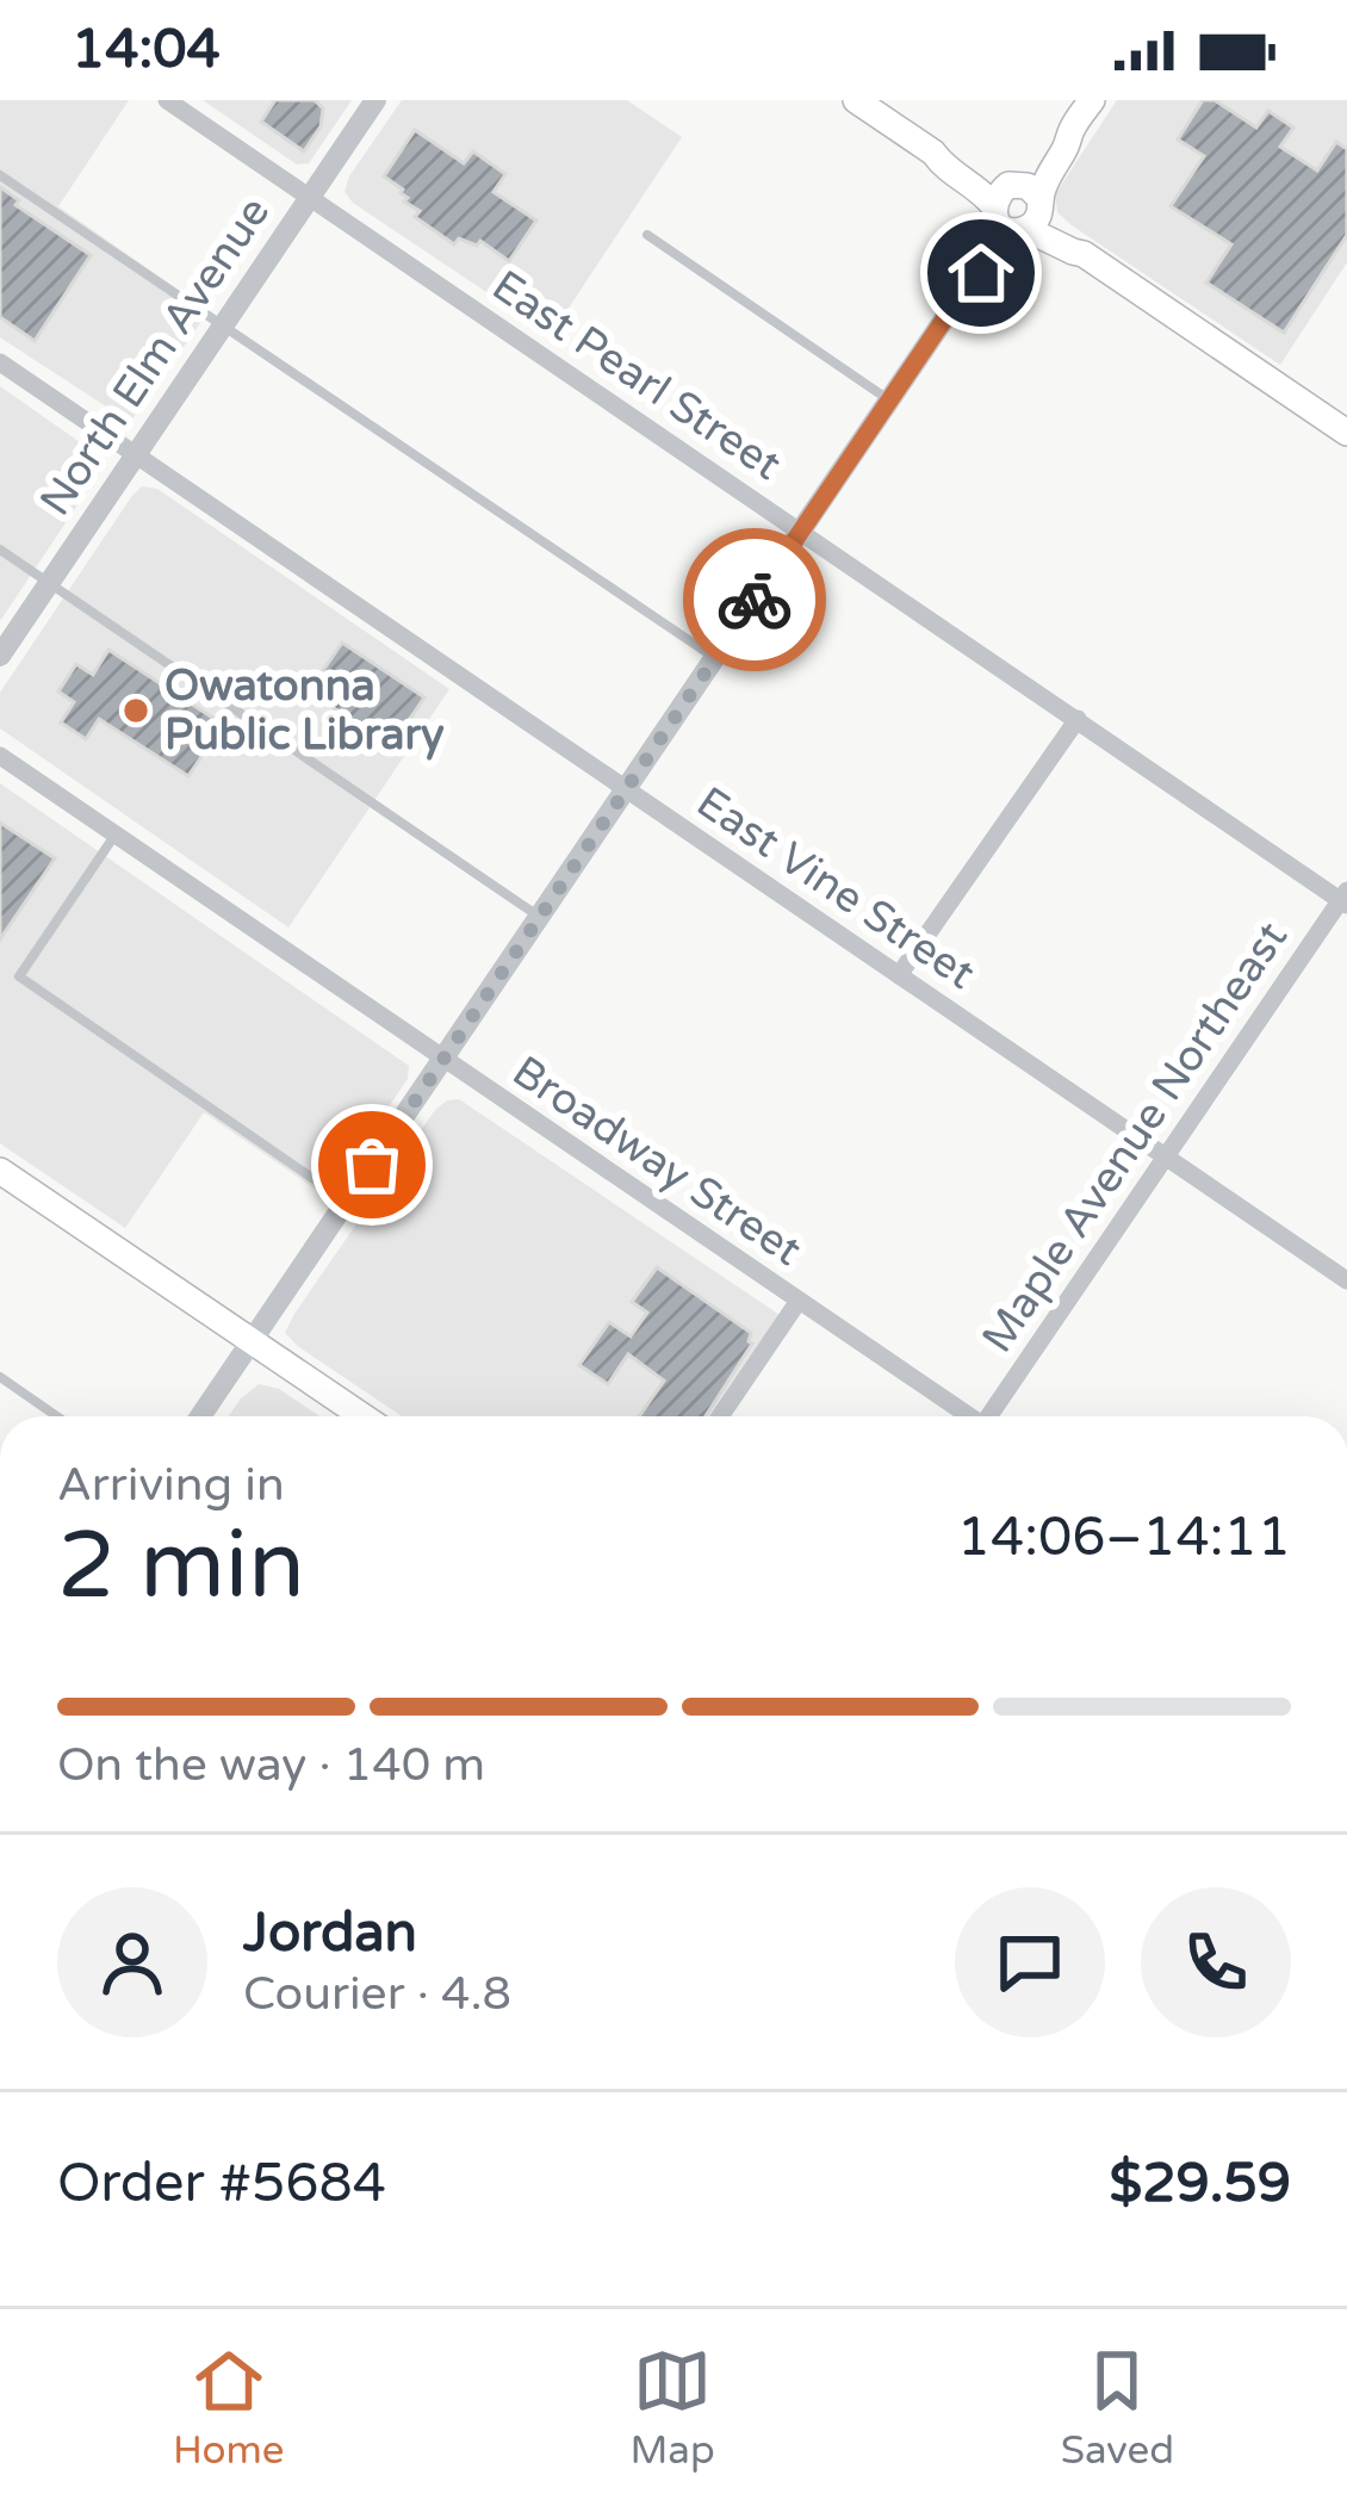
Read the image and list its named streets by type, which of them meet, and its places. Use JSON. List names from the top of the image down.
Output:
{
  "streets": {
    "street": [
      "North Elm Avenue",
      "East Pearl Street",
      "East Vine Street",
      "Maple Avenue Northeast",
      "Broadway Street"
    ]
  },
  "crossings": [
    ["North Elm Avenue", "East Pearl Street"],
    ["North Elm Avenue", "East Vine Street"],
    ["East Pearl Street", "Maple Avenue Northeast"],
    ["East Vine Street", "Maple Avenue Northeast"]
  ],
  "places": ["Owatonna Public Library"],
  "page": {
    "status": "14:04",
    "heading": ["2 min", "Arriving in", "14:06–14:11"],
    "panel": [
      "Jordan",
      "Courier · 4.8",
      "Order #5684",
      "$29.59"
    ],
    "bar": "On the way · 140 m",
    "tabs": ["Home", "Map", "Saved"]
  }
}
